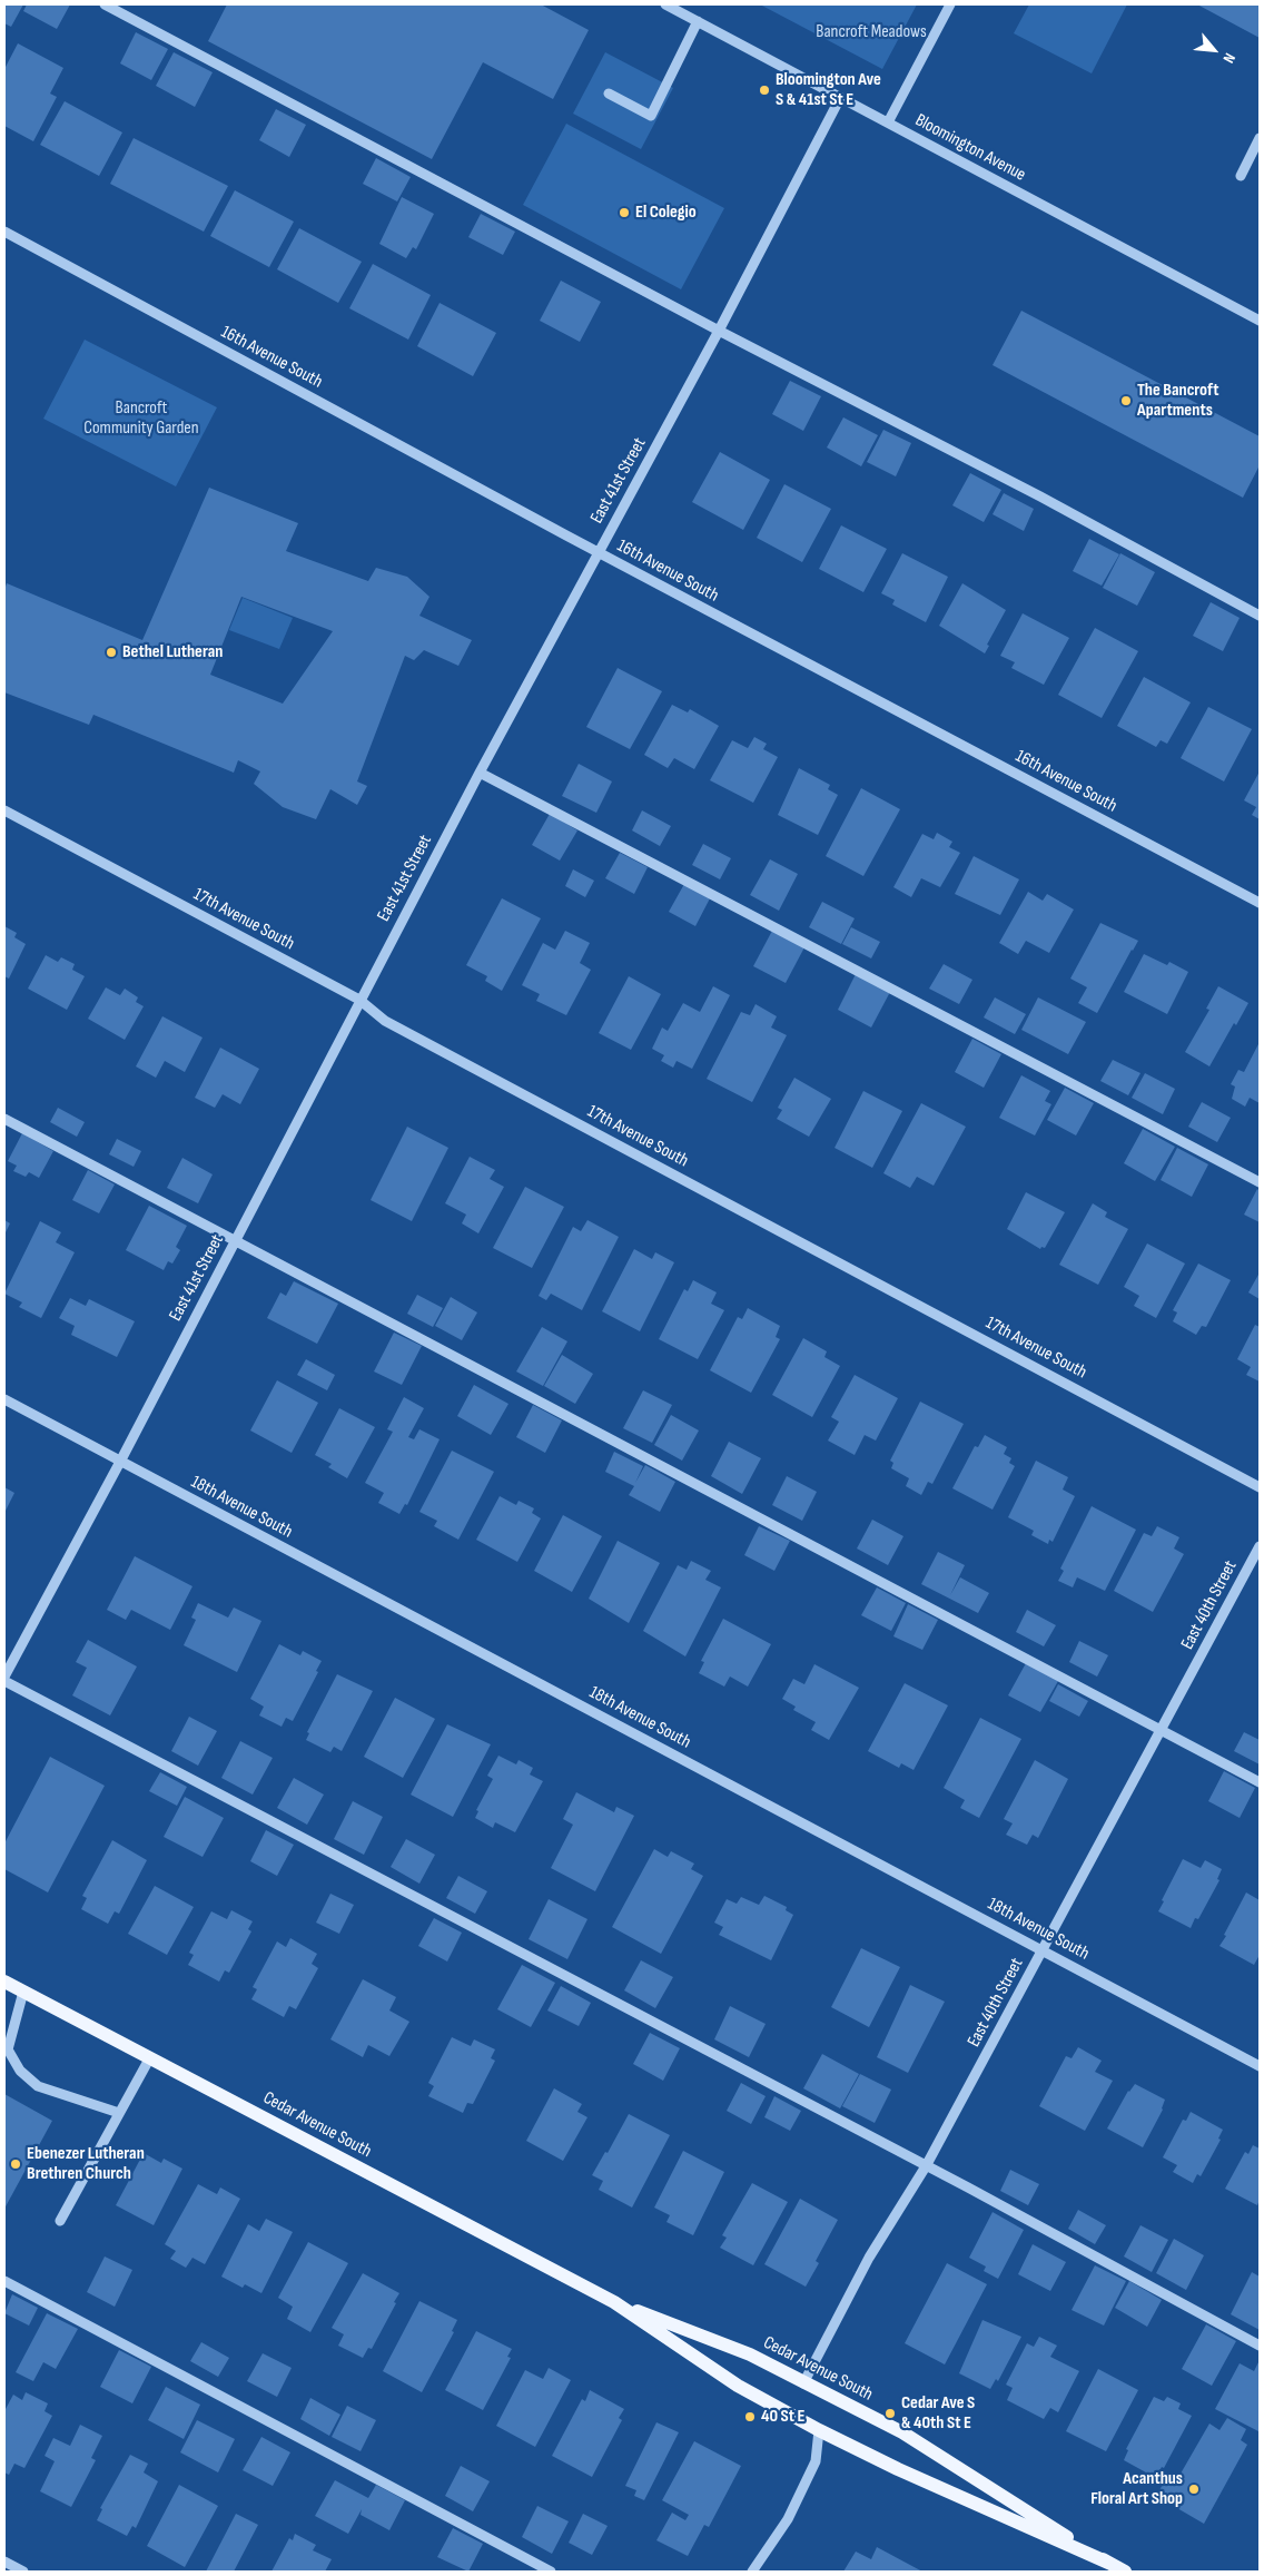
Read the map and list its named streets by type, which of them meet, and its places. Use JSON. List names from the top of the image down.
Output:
{
  "streets": {
    "main road": ["Cedar Avenue South"],
    "street": [
      "Bloomington Avenue",
      "16th Avenue South",
      "East 41st Street",
      "17th Avenue South",
      "18th Avenue South",
      "East 40th Street"
    ]
  },
  "crossings": [
    ["Bloomington Avenue", "East 41st Street"],
    ["16th Avenue South", "East 41st Street"],
    ["East 41st Street", "17th Avenue South"],
    ["East 41st Street", "18th Avenue South"],
    ["18th Avenue South", "East 40th Street"],
    ["East 40th Street", "Cedar Avenue South"]
  ],
  "parks": ["Bancroft Meadows", "Bancroft Community Garden"],
  "places": [
    "Bloomington Ave S & 41st St E",
    "El Colegio",
    "The Bancroft Apartments",
    "Bethel Lutheran",
    "Ebenezer Lutheran Brethren Church",
    "Cedar Ave S & 40th St E",
    "40 St E",
    "Acanthus Floral Art Shop"
  ],
  "north": "bottom right"
}
